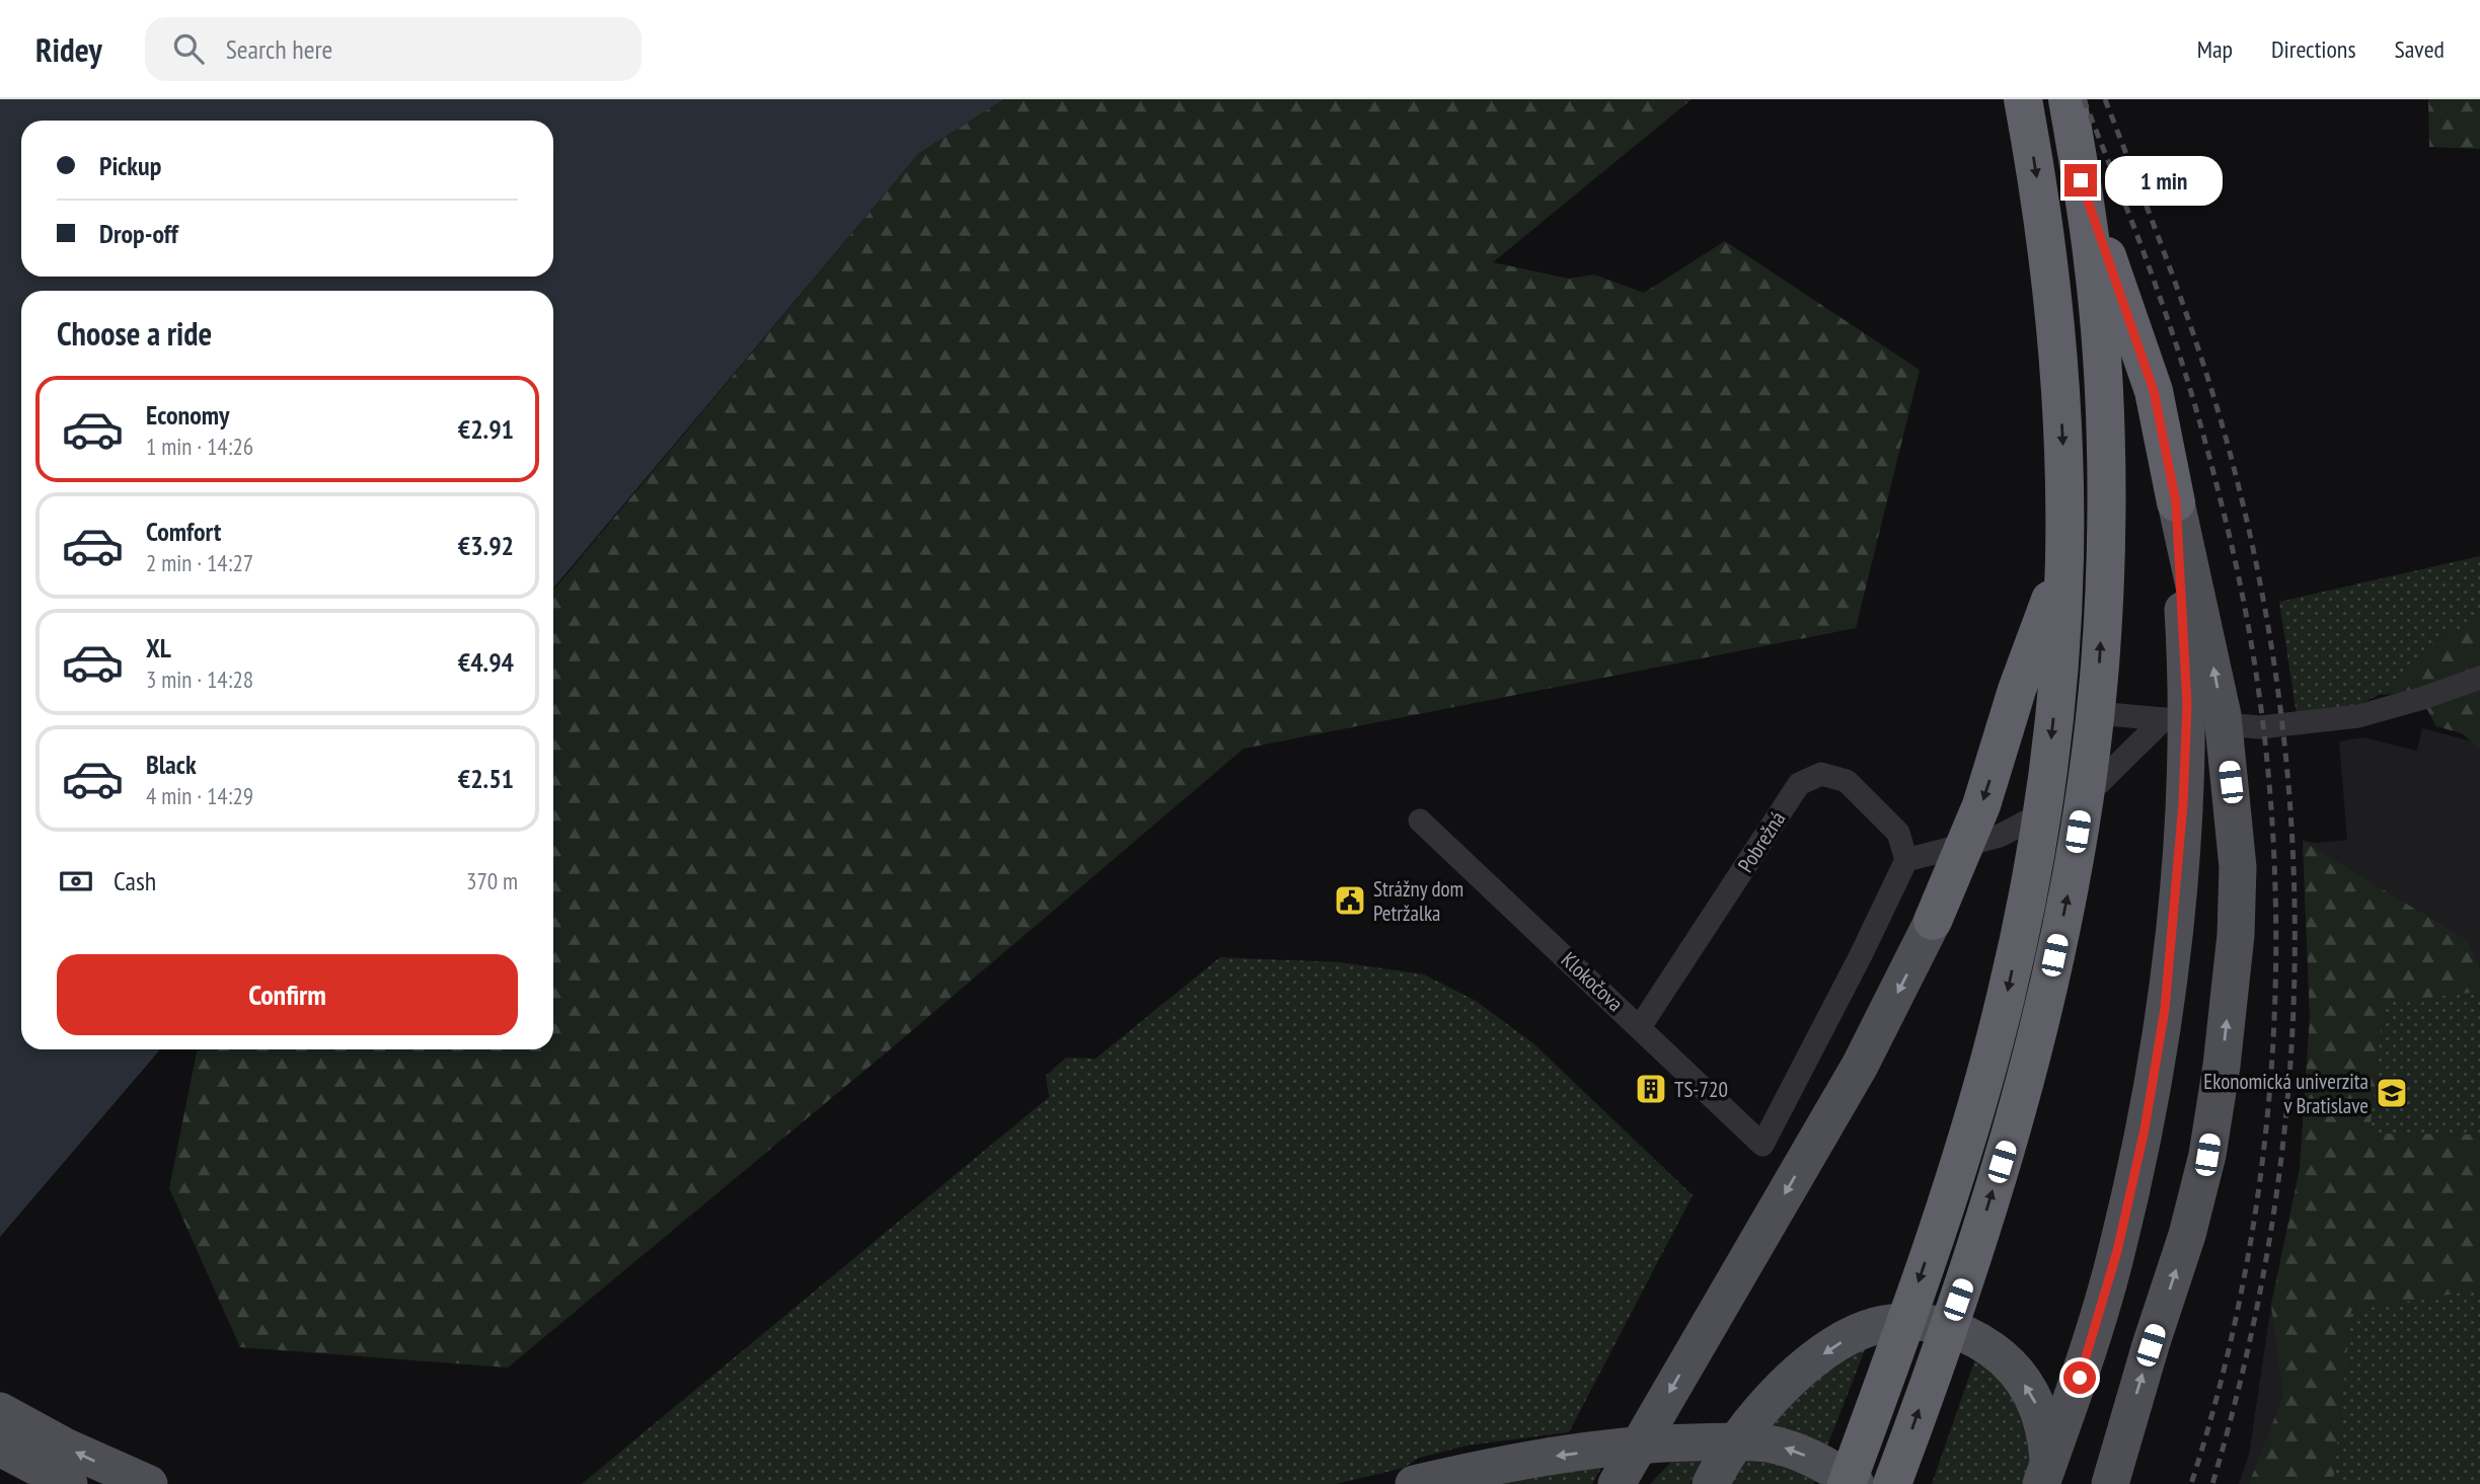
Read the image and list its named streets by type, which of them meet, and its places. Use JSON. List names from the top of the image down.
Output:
{
  "streets": {
    "street": ["Pobrežná", "Klokočova"]
  },
  "crossings": [
    ["Pobrežná", "Klokočova"]
  ],
  "places": {
    "public building": ["Strážny dom Petržalka"],
    "building": ["TS-720"],
    "school or university": ["Ekonomická univerzita v Bratislave"]
  },
  "page": {
    "header": "Ridey",
    "search": "Search here",
    "nav": ["Map", "Directions", "Saved"],
    "banner": ["Pickup", "Drop-off"],
    "bubble": "1 min",
    "heading": "Choose a ride",
    "list": [
      {
        "name": "Economy",
        "note": "1 min · 14:26",
        "value": "€2.91"
      },
      {
        "name": "Comfort",
        "note": "2 min · 14:27",
        "value": "€3.92"
      },
      {
        "name": "XL",
        "note": "3 min · 14:28",
        "value": "€4.94"
      },
      {
        "name": "Black",
        "note": "4 min · 14:29",
        "value": "€2.51"
      }
    ],
    "pay": ["Cash", "370 m"],
    "buttons": "Confirm"
  }
}
